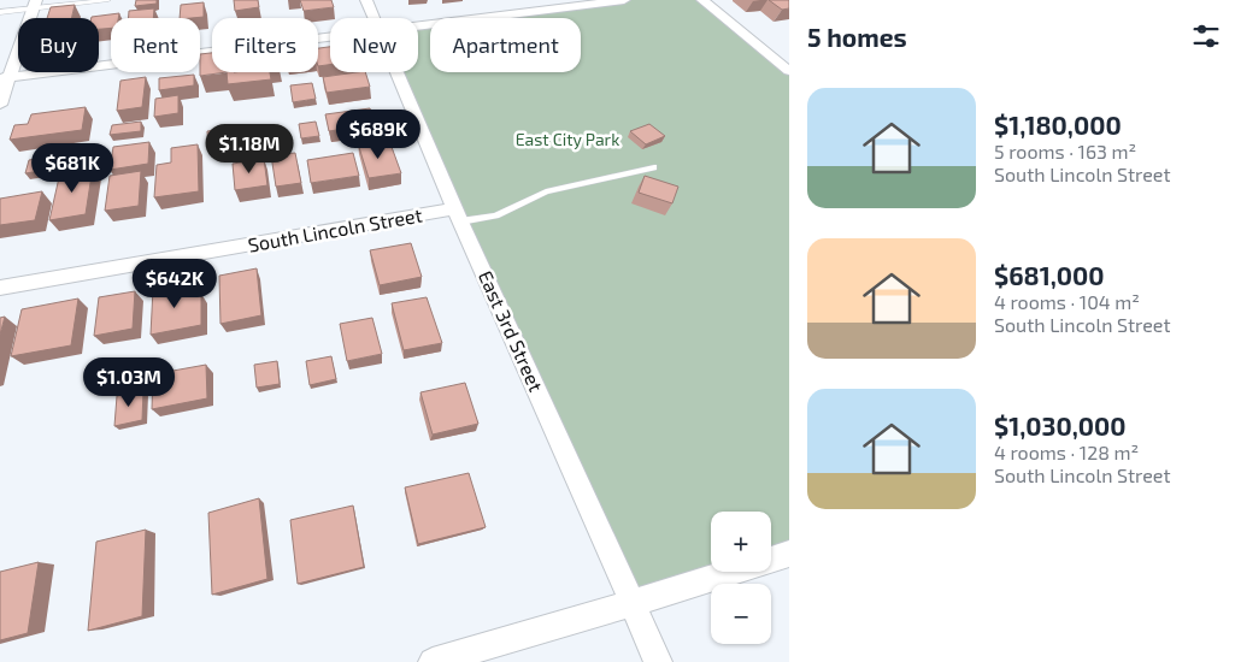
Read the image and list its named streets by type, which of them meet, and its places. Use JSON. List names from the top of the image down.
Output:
{
  "streets": {
    "street": ["South Lincoln Street", "East 3rd Street"]
  },
  "crossings": [
    ["South Lincoln Street", "East 3rd Street"]
  ],
  "parks": ["East City Park"],
  "page": {
    "heading": "5 homes",
    "chip": [
      "Buy",
      "Rent",
      "Filters",
      "New",
      "Apartment"
    ],
    "list": [
      {
        "name": "$1,180,000",
        "note": "5 rooms · 163 m² · South Lincoln Street"
      },
      {
        "name": "$681,000",
        "note": "4 rooms · 104 m² · South Lincoln Street"
      },
      {
        "name": "$1,030,000",
        "note": "4 rooms · 128 m² · South Lincoln Street"
      }
    ],
    "price": [
      "$689K",
      "$1.18M",
      "$681K",
      "$642K",
      "$1.03M"
    ],
    "map_buttons": ["+", "−"]
  }
}
